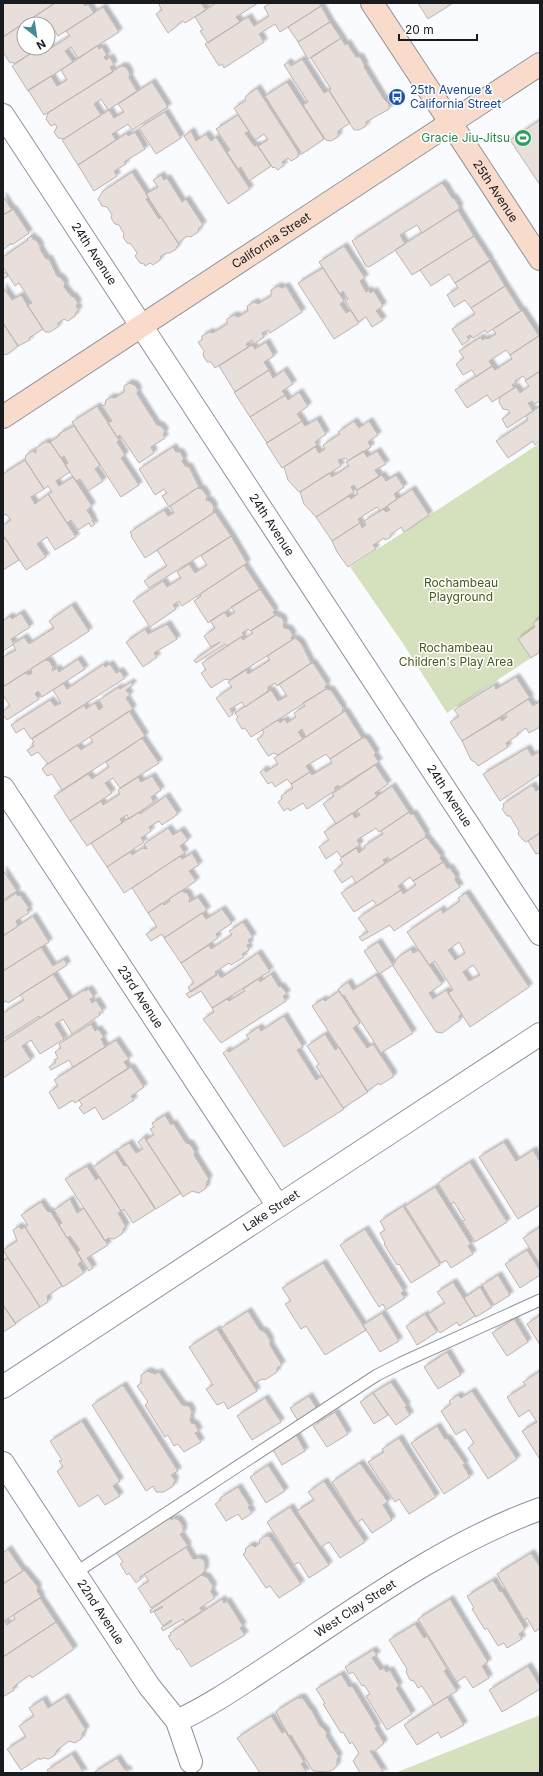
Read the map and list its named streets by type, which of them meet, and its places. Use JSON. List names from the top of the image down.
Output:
{
  "streets": {
    "street": [
      "25th Avenue",
      "California Street",
      "24th Avenue",
      "23rd Avenue",
      "Lake Street",
      "West Clay Street",
      "22nd Avenue"
    ]
  },
  "crossings": [
    ["25th Avenue", "California Street"],
    ["California Street", "24th Avenue"],
    ["23rd Avenue", "Lake Street"],
    ["West Clay Street", "22nd Avenue"]
  ],
  "parks": ["Rochambeau Playground", "Rochambeau Children's Play Area"],
  "places": {
    "bus stop": ["25th Avenue & California Street"],
    "sports": ["Gracie Jiu-Jitsu"]
  },
  "scale_bar": "20 m",
  "north": "bottom right"
}
